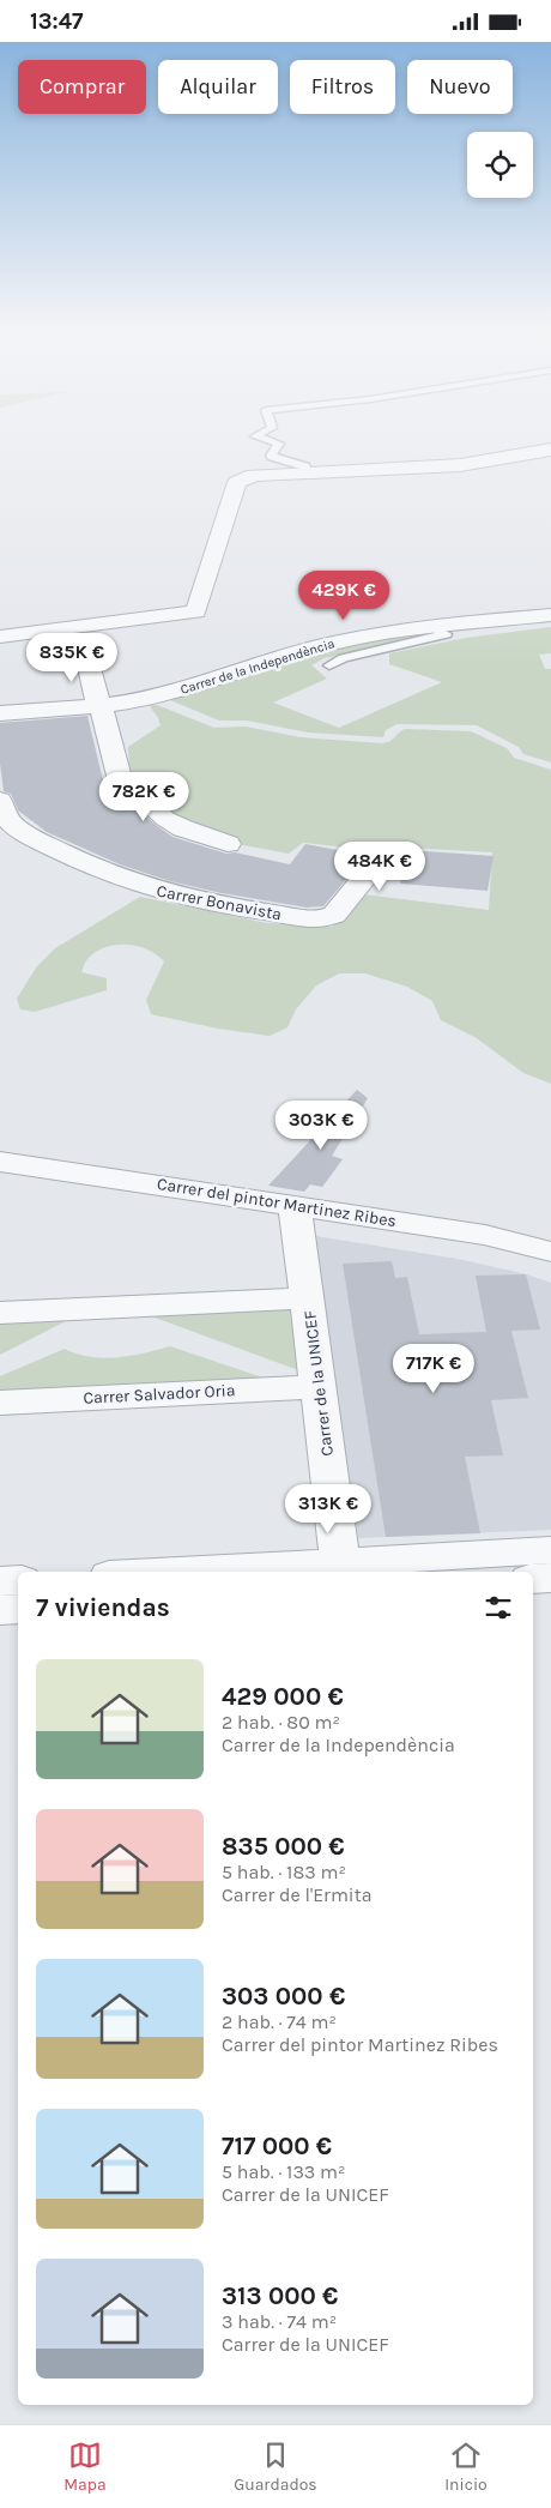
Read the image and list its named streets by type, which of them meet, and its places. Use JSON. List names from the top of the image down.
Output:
{
  "streets": {
    "street": [
      "Carrer de la Independència",
      "Carrer Bonavista",
      "Carrer del pintor Martinez Ribes",
      "Carrer de la UNICEF",
      "Carrer Salvador Oria"
    ]
  },
  "crossings": [
    ["Carrer del pintor Martinez Ribes", "Carrer de la UNICEF"],
    ["Carrer de la UNICEF", "Carrer Salvador Oria"]
  ],
  "page": {
    "status": "13:47",
    "chip": [
      "Comprar",
      "Alquilar",
      "Filtros",
      "Nuevo"
    ],
    "price": [
      "429K €",
      "835K €",
      "782K €",
      "484K €",
      "303K €",
      "717K €",
      "313K €"
    ],
    "heading": "7 viviendas",
    "list": [
      {
        "name": "429 000 €",
        "note": "2 hab. · 80 m² · Carrer de la Independència"
      },
      {
        "name": "835 000 €",
        "note": "5 hab. · 183 m² · Carrer de l'Ermita"
      },
      {
        "name": "303 000 €",
        "note": "2 hab. · 74 m² · Carrer del pintor Martinez Ribes"
      },
      {
        "name": "717 000 €",
        "note": "5 hab. · 133 m² · Carrer de la UNICEF"
      },
      {
        "name": "313 000 €",
        "note": "3 hab. · 74 m² · Carrer de la UNICEF"
      }
    ],
    "tabs": ["Mapa", "Guardados", "Inicio"]
  }
}
